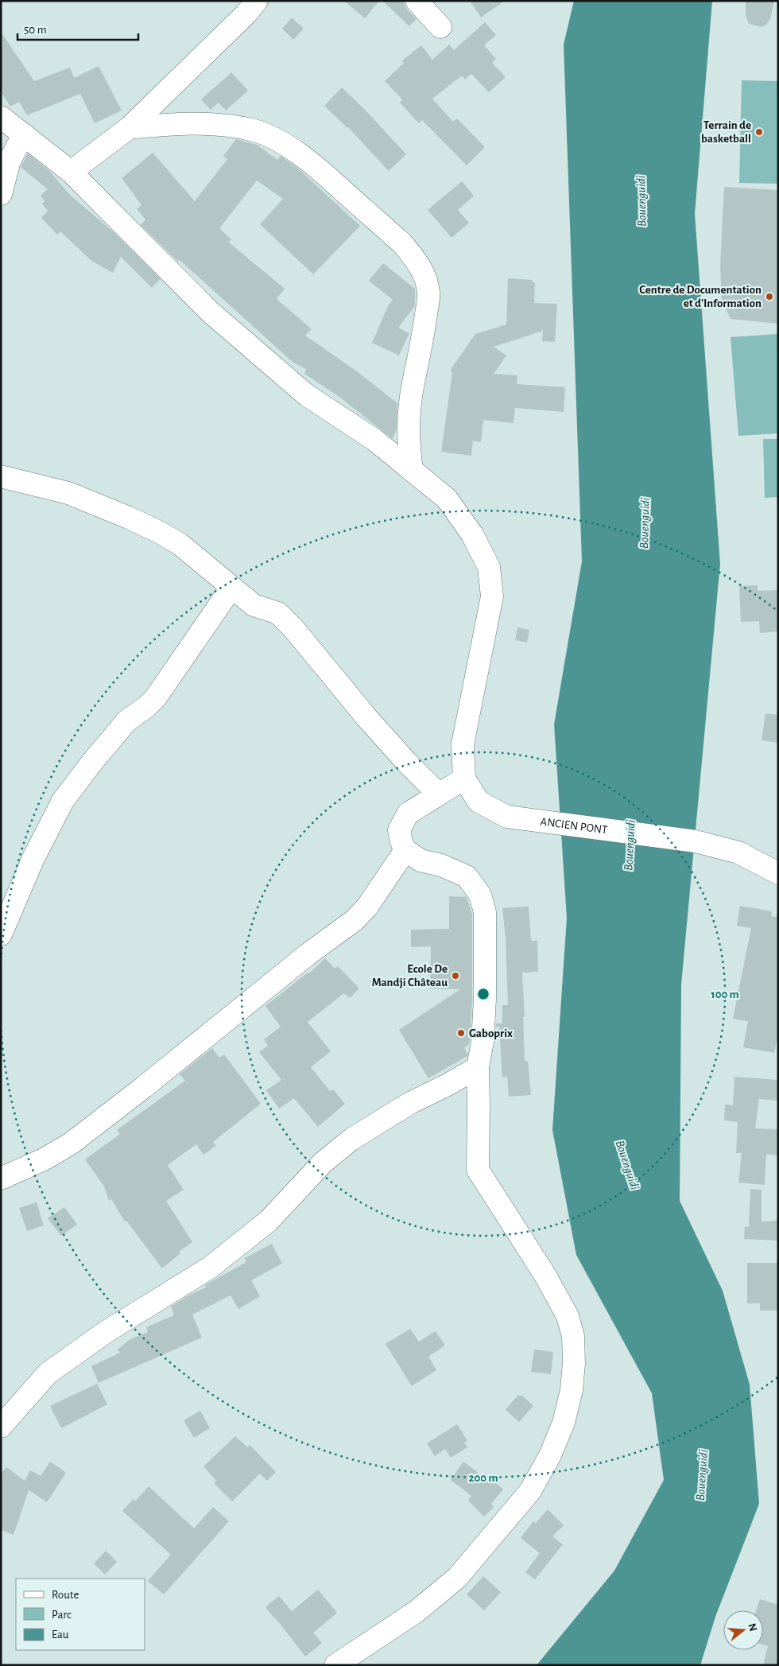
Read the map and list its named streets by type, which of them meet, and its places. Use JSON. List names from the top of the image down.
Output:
{
  "streets": {
    "main road": ["ANCIEN PONT"]
  },
  "water": ["Bouenguidi"],
  "places": [
    "Terrain de basketball",
    "Centre de Documentation et d'Information",
    "Ecole De Mandji Château",
    "Gaboprix"
  ],
  "legend": ["Route", "Parc", "Eau"],
  "scale_bar": "50 m",
  "north": "right",
  "rings": ["100 m", "200 m"]
}
